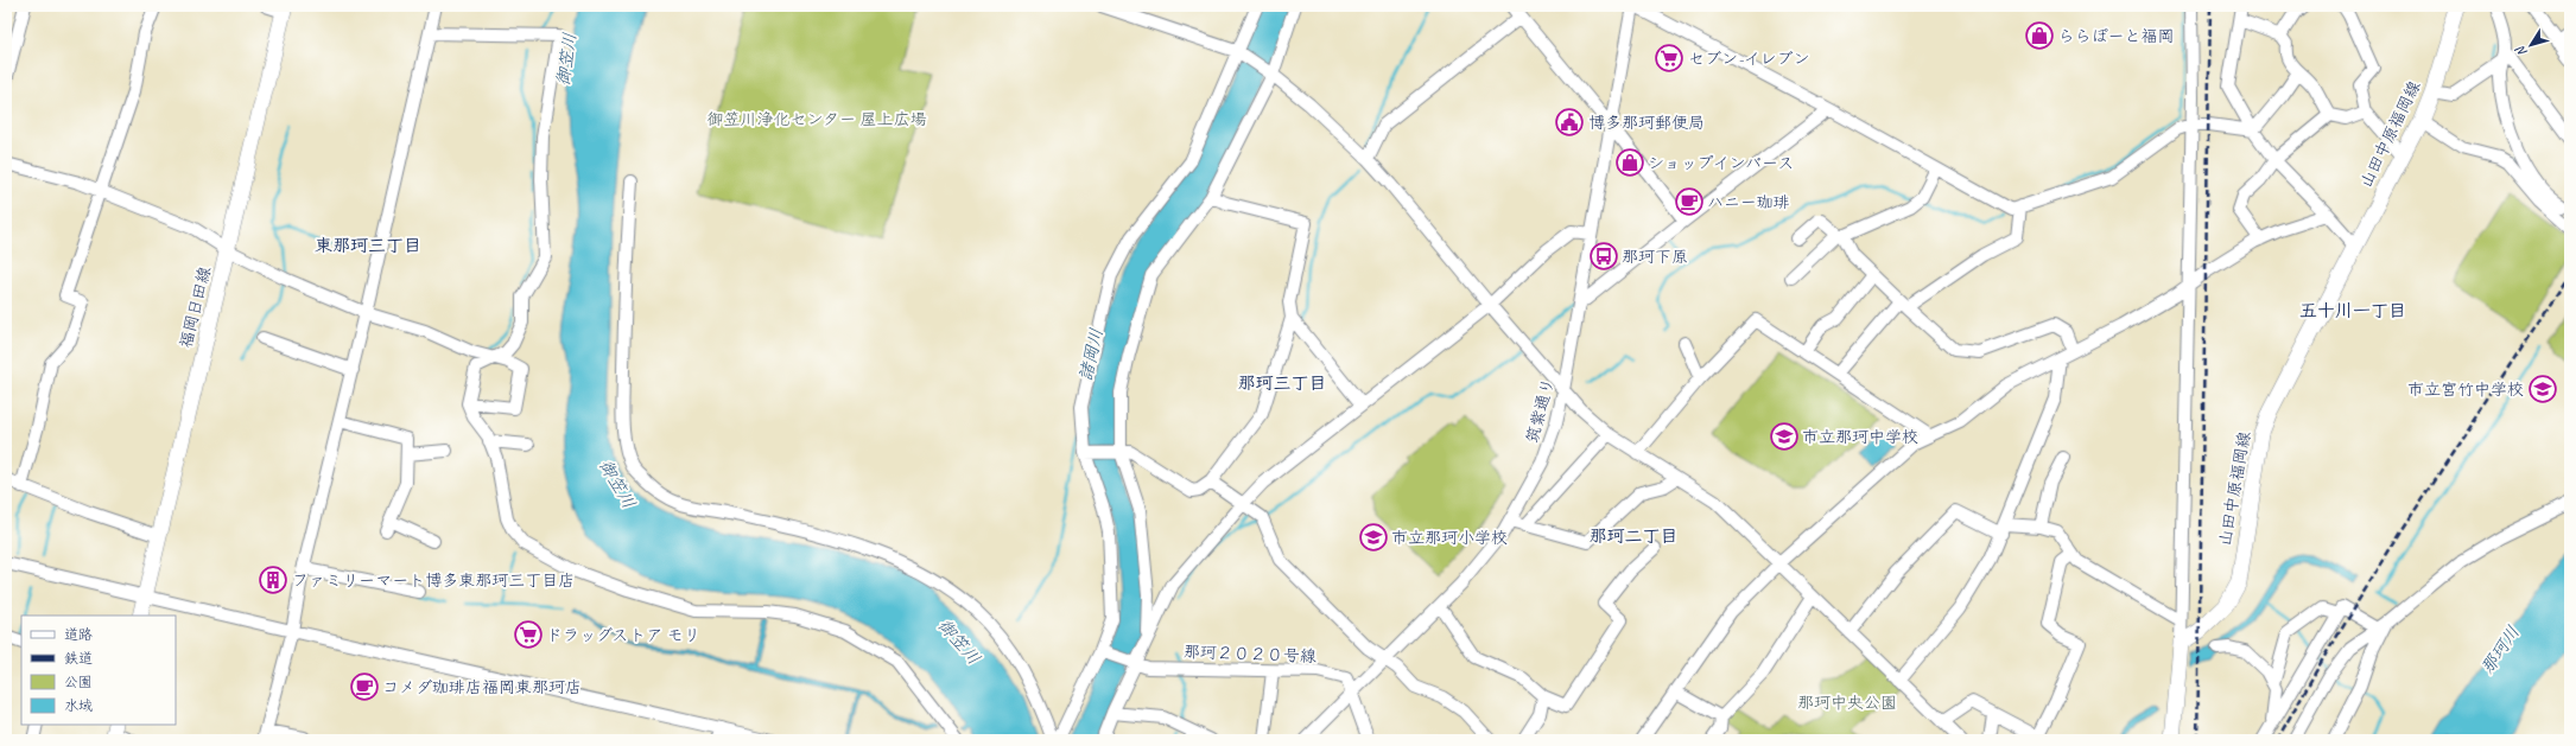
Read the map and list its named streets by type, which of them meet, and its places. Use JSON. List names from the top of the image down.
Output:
{
  "streets": {
    "main road": ["山田中原福岡線", "福岡日田線"],
    "street": ["筑紫通り", "那珂２０２０号線"]
  },
  "crossings": [
    ["筑紫通り", "那珂２０２０号線"]
  ],
  "districts": [
    "東那珂三丁目",
    "五十川一丁目",
    "那珂三丁目",
    "那珂二丁目"
  ],
  "water": ["御笠川", "諸岡川", "那珂川"],
  "parks": ["御笠川浄化センター 屋上広場", "那珂中央公園"],
  "places": {
    "shop": ["ららぽーと福岡", "ショップインバース"],
    "supermarket": ["セブン-イレブン", "ドラッグストア モリ"],
    "public building": ["博多那珂郵便局"],
    "cafe": ["ハニー珈琲", "コメダ珈琲店福岡東那珂店"],
    "bus stop": ["那珂下原"],
    "school or university": ["市立宮竹中学校", "市立那珂中学校", "市立那珂小学校"],
    "building": ["ファミリーマート博多東那珂三丁目店"]
  },
  "legend": [
    "道路",
    "鉄道",
    "公園",
    "水域"
  ],
  "north": "bottom left"
}
